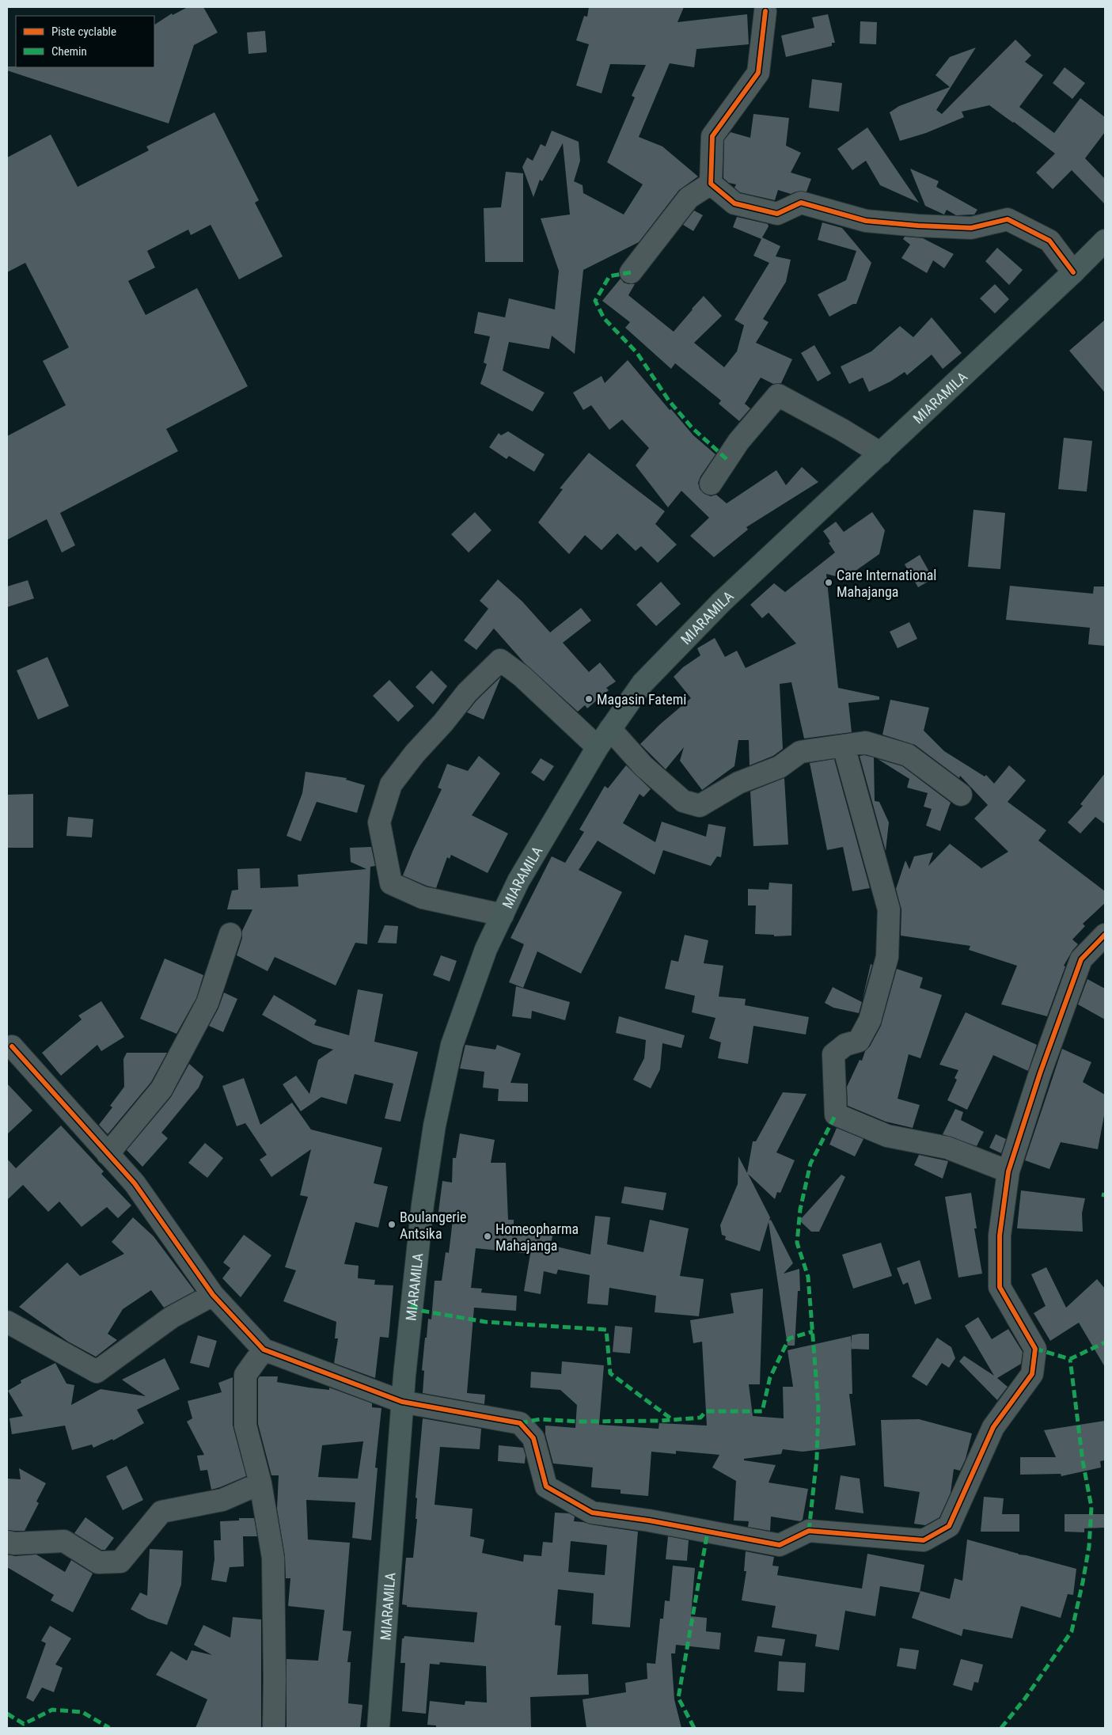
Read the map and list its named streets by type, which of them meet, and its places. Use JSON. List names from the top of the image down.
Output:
{
  "streets": {
    "main road": ["MIARAMILA"]
  },
  "places": [
    "Care International Mahajanga",
    "Magasin Fatemi",
    "Boulangerie Antsika",
    "Homeopharma Mahajanga"
  ],
  "legend": ["Piste cyclable", "Chemin"]
}
